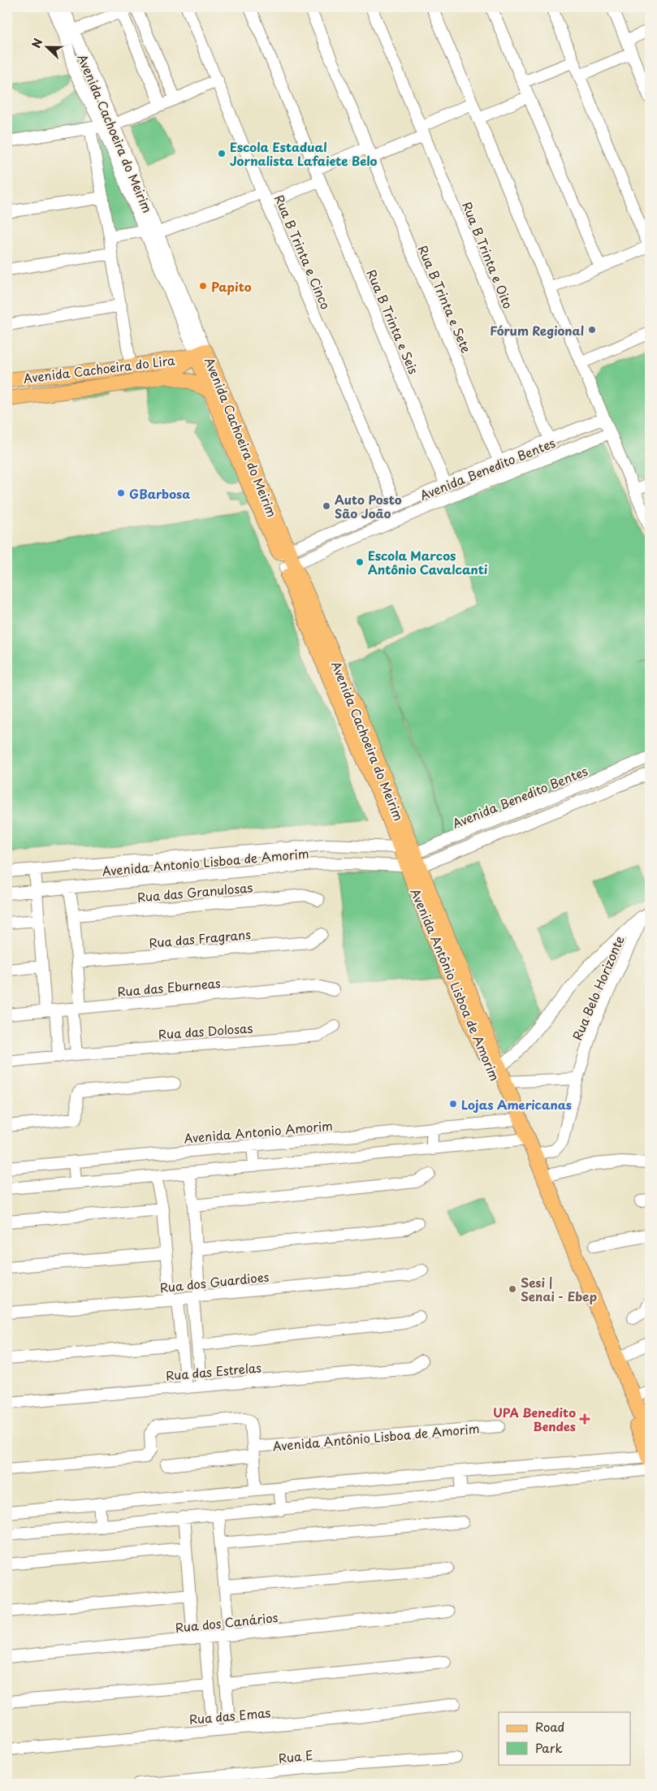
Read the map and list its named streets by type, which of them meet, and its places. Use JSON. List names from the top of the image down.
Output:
{
  "streets": {
    "main road": ["Avenida Cachoeira do Meirim", "Avenida Cachoeira do Lira", "Avenida Antônio Lisboa de Amorim"],
    "street": [
      "Rua B Trinta e Cinco",
      "Rua B Trinta e Oito",
      "Rua B Trinta e Sete",
      "Rua B Trinta e Seis",
      "Avenida Benedito Bentes",
      "Avenida Antonio Lisboa de Amorim",
      "Rua das Granulosas",
      "Rua das Fragrans",
      "Rua das Eburneas",
      "Rua Belo Horizonte",
      "Rua das Dolosas",
      "Avenida Antonio Amorim",
      "Rua dos Guardioes",
      "Rua das Estrelas",
      "Rua dos Canários",
      "Rua das Emas",
      "Rua E"
    ]
  },
  "crossings": [
    ["Avenida Cachoeira do Meirim", "Avenida Cachoeira do Lira"],
    ["Avenida Cachoeira do Meirim", "Avenida Benedito Bentes"],
    ["Avenida Cachoeira do Meirim", "Avenida Antonio Lisboa de Amorim"],
    ["Avenida Cachoeira do Meirim", "Avenida Antônio Lisboa de Amorim"],
    ["Rua B Trinta e Cinco", "Avenida Benedito Bentes"],
    ["Rua B Trinta e Oito", "Avenida Benedito Bentes"],
    ["Rua B Trinta e Sete", "Avenida Benedito Bentes"],
    ["Rua B Trinta e Seis", "Avenida Benedito Bentes"],
    ["Avenida Benedito Bentes", "Avenida Antonio Lisboa de Amorim"],
    ["Avenida Benedito Bentes", "Avenida Antônio Lisboa de Amorim"],
    ["Avenida Antonio Lisboa de Amorim", "Avenida Antônio Lisboa de Amorim"],
    ["Avenida Antônio Lisboa de Amorim", "Rua Belo Horizonte"],
    ["Avenida Antônio Lisboa de Amorim", "Avenida Antonio Amorim"]
  ],
  "places": {
    "other": [
      "Escola Estadual Jornalista Lafaiete Belo",
      "Papito",
      "Fórum Regional",
      "GBarbosa",
      "Auto Posto São João",
      "Escola Marcos Antônio Cavalcanti",
      "Lojas Americanas",
      "Sesi | Senai - Ebep"
    ],
    "health": ["UPA Benedito Bendes"]
  },
  "legend": ["Road", "Park"],
  "north": "left"
}
